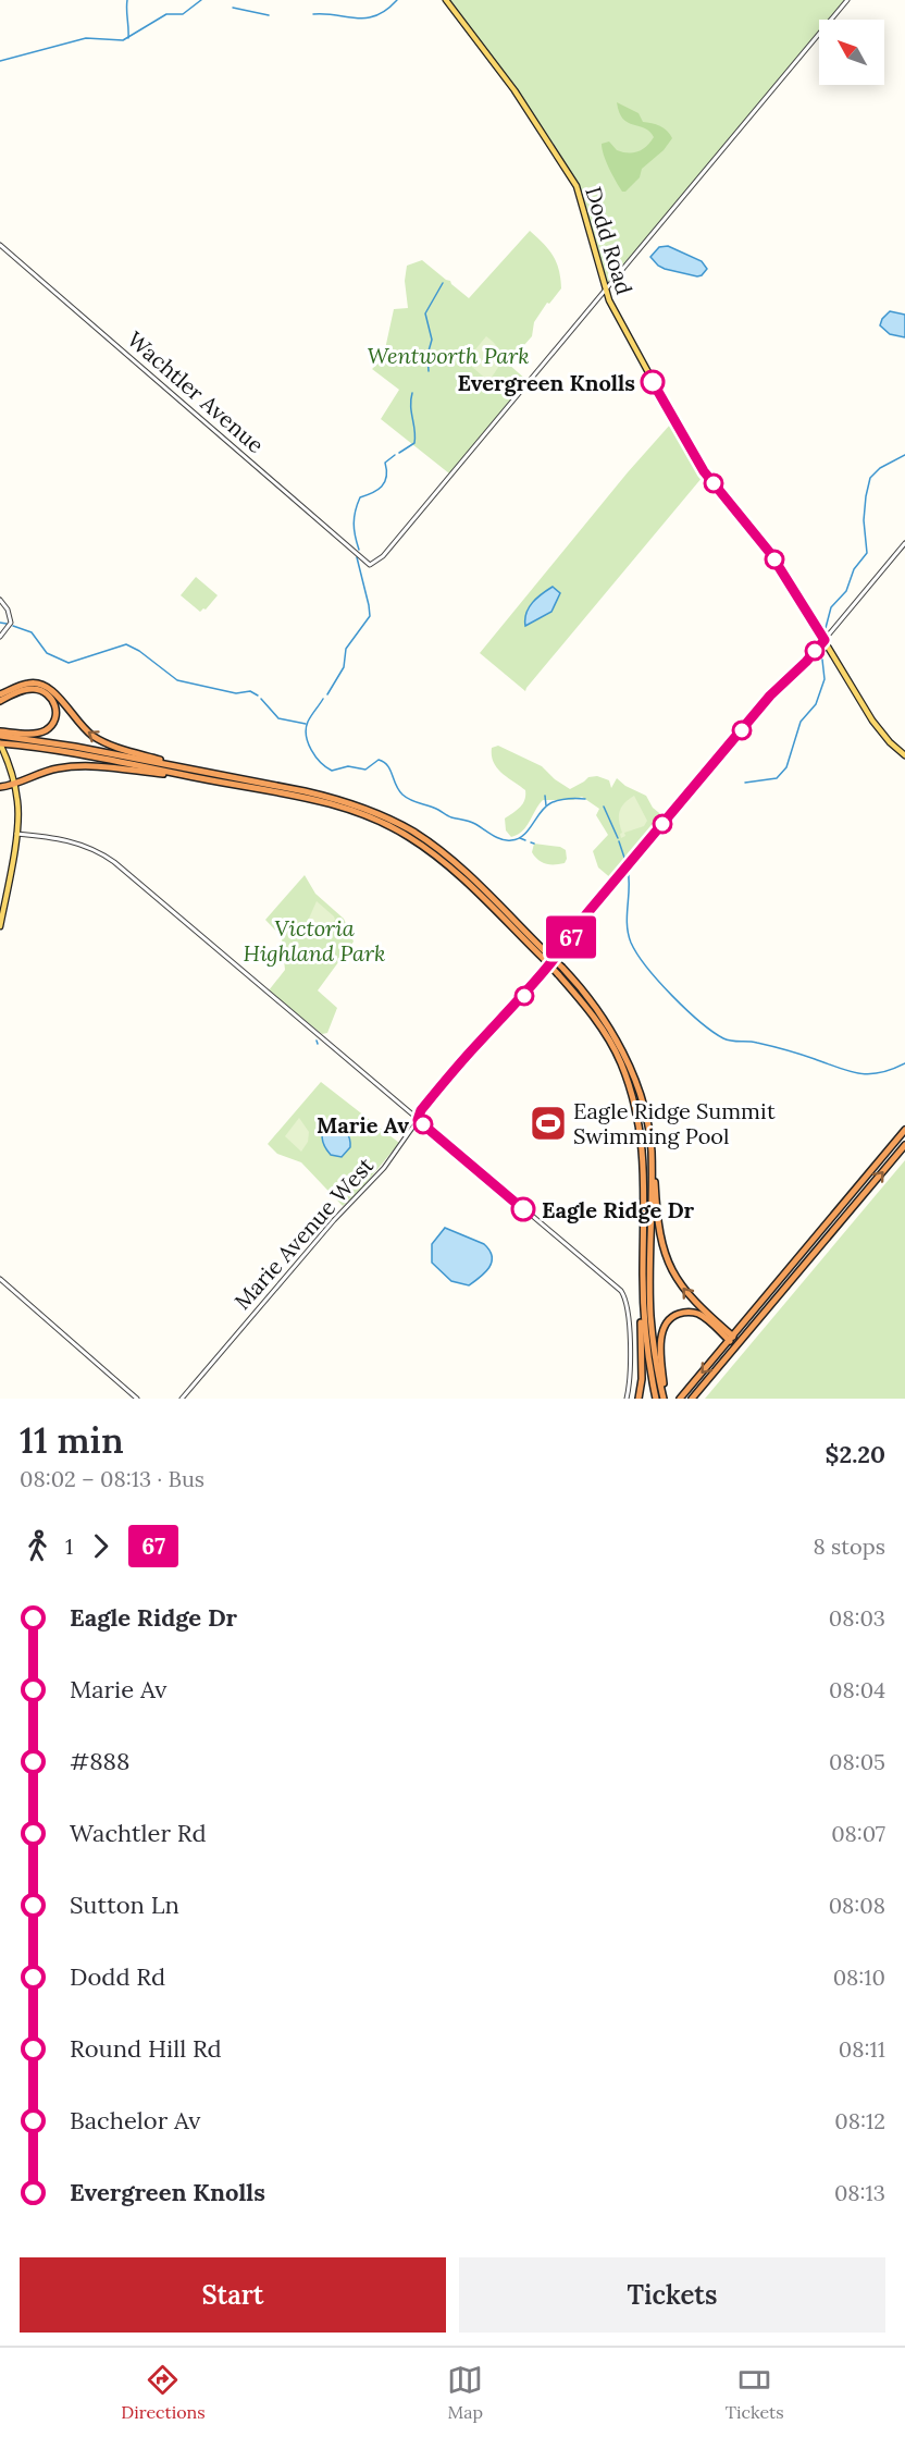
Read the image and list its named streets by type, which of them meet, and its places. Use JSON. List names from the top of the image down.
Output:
{
  "streets": {
    "main road": ["Dodd Road"],
    "street": ["Wachtler Avenue", "Marie Avenue West"]
  },
  "crossings": [
    ["Dodd Road", "Wachtler Avenue"],
    ["Dodd Road", "Marie Avenue West"]
  ],
  "parks": ["Wentworth Park", "Victoria Highland Park"],
  "places": {
    "other": ["Evergreen Knolls", "Marie Av", "Eagle Ridge Dr"],
    "sports": ["Eagle Ridge Summit Swimming Pool"]
  },
  "lines": ["bus line 67"],
  "north": "top left",
  "page": {
    "on_map": "67",
    "heading": ["11 min", "08:02 – 08:13 · Bus", "$2.20"],
    "legs": ["1", "67", "8 stops"],
    "list": [
      {
        "name": "Eagle Ridge Dr",
        "value": "08:03"
      },
      {
        "name": "Marie Av",
        "value": "08:04"
      },
      {
        "name": "#888",
        "value": "08:05"
      },
      {
        "name": "Wachtler Rd",
        "value": "08:07"
      },
      {
        "name": "Sutton Ln",
        "value": "08:08"
      },
      {
        "name": "Dodd Rd",
        "value": "08:10"
      },
      {
        "name": "Round Hill Rd",
        "value": "08:11"
      },
      {
        "name": "Bachelor Av",
        "value": "08:12"
      },
      {
        "name": "Evergreen Knolls",
        "value": "08:13"
      }
    ],
    "buttons": ["Start", "Tickets"],
    "tabs": ["Directions", "Map", "Tickets"]
  }
}
